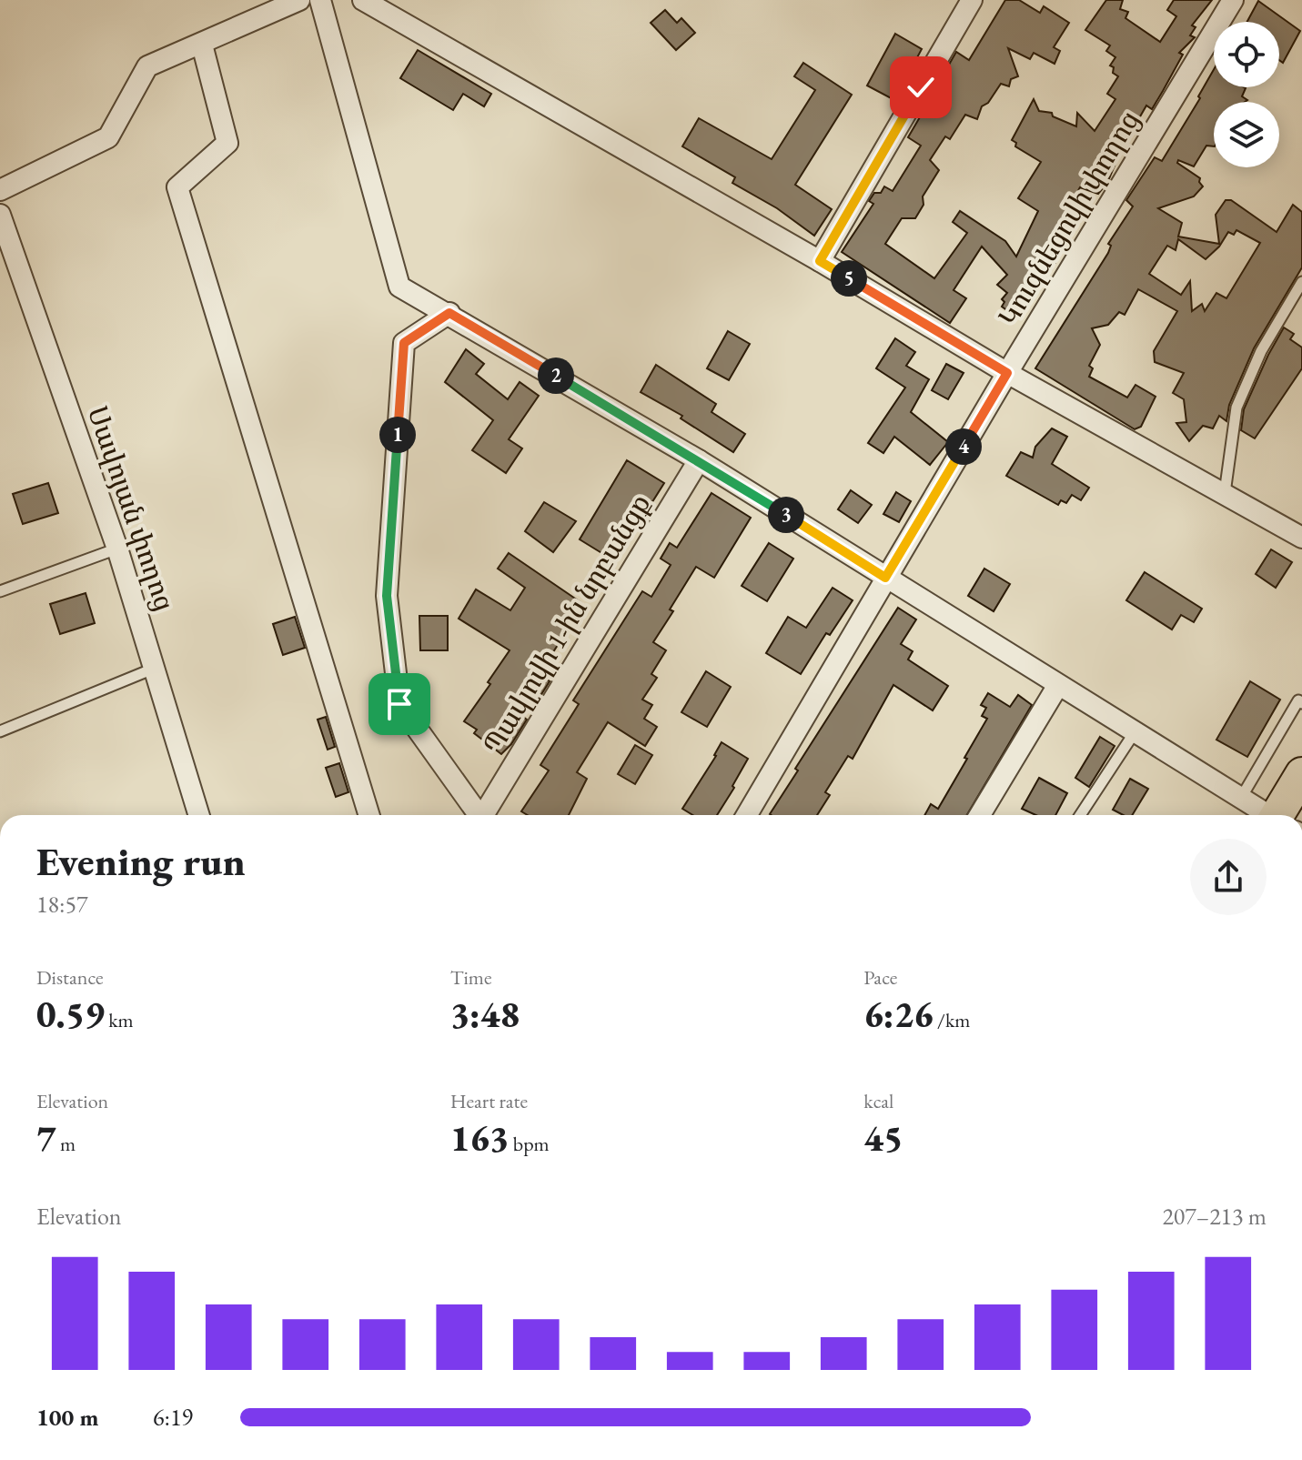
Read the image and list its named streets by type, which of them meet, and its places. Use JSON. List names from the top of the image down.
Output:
{
  "streets": {
    "street": ["Կուզնեցովի փողոց", "Սավոյան փողոց", "Պավլովի 1-ին նրբանցք"]
  },
  "page": {
    "pins": [
      "5",
      "2",
      "1",
      "4",
      "3"
    ],
    "heading": ["Evening run", "18:57"],
    "stats": [
      ["Distance", "0.59 km"],
      ["Time", "3:48"],
      ["Pace", "6:26 /km"],
      ["Elevation", "7 m"],
      ["Heart rate", "163 bpm"],
      ["kcal", "45"]
    ],
    "chart": ["Elevation", "207–213 m"],
    "list": [
      {
        "name": "100 m",
        "note": "6:19"
      }
    ]
  }
}
